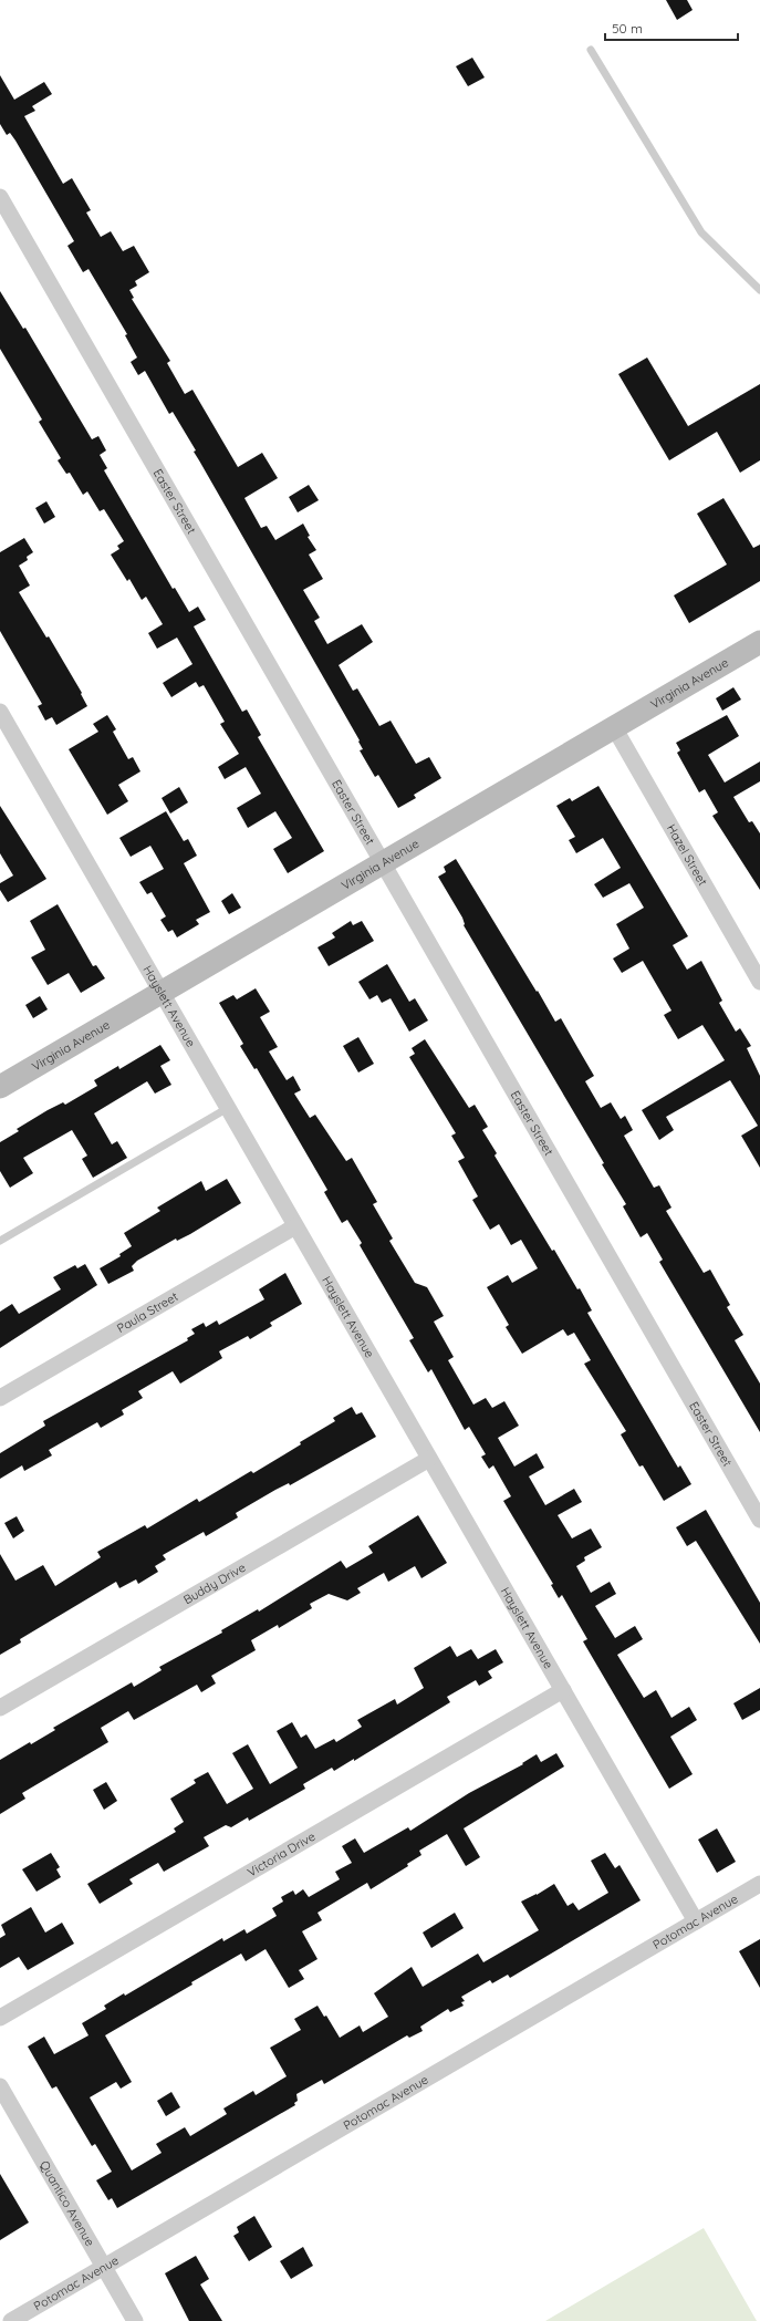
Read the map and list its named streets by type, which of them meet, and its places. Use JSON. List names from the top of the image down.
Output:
{
  "streets": {
    "street": [
      "Easter Street",
      "Virginia Avenue",
      "Hazel Street",
      "Hayslett Avenue",
      "Paula Street",
      "Buddy Drive",
      "Victoria Drive",
      "Potomac Avenue",
      "Quantico Avenue"
    ]
  },
  "crossings": [
    ["Easter Street", "Virginia Avenue"],
    ["Virginia Avenue", "Hazel Street"],
    ["Virginia Avenue", "Hayslett Avenue"],
    ["Hayslett Avenue", "Paula Street"],
    ["Hayslett Avenue", "Buddy Drive"],
    ["Hayslett Avenue", "Victoria Drive"],
    ["Hayslett Avenue", "Potomac Avenue"],
    ["Potomac Avenue", "Quantico Avenue"]
  ],
  "scale_bar": "50 m"
}
